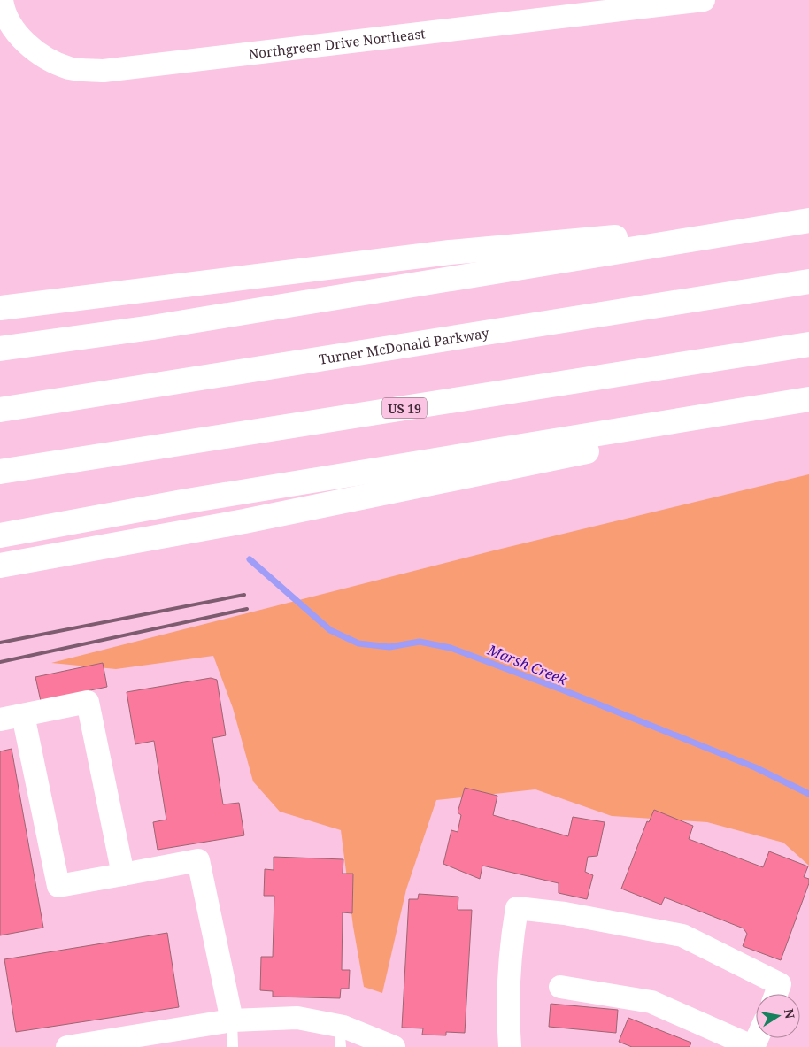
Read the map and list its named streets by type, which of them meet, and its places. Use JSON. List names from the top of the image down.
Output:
{
  "streets": {
    "highway": ["Turner McDonald Parkway", "US 19"],
    "street": ["Northgreen Drive Northeast"]
  },
  "water": ["Marsh Creek"],
  "north": "right"
}
